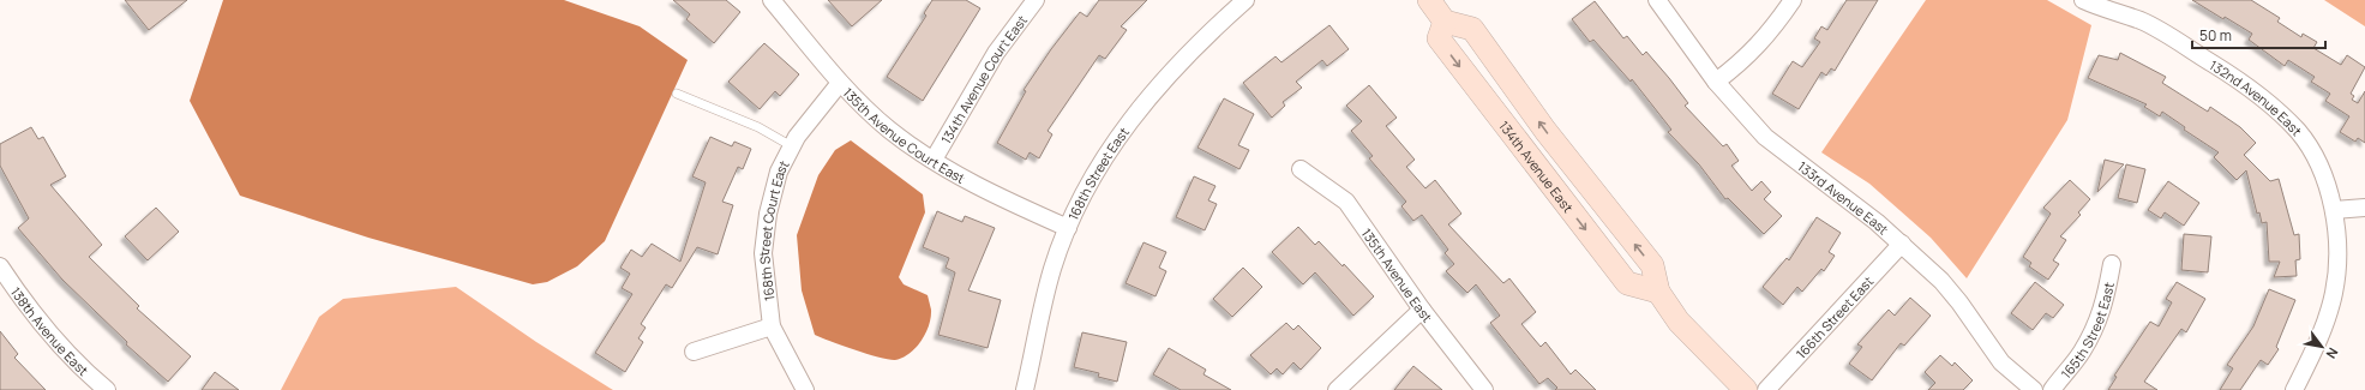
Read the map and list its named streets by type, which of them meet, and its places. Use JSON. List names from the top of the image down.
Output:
{
  "streets": {
    "street": [
      "134th Avenue Court East",
      "132nd Avenue East",
      "135th Avenue Court East",
      "134th Avenue East",
      "168th Street East",
      "133rd Avenue East",
      "168th Street Court East",
      "135th Avenue East",
      "166th Street East",
      "165th Street East",
      "138th Avenue East"
    ]
  },
  "crossings": [
    ["134th Avenue Court East", "135th Avenue Court East"],
    ["135th Avenue Court East", "168th Street East"],
    ["135th Avenue Court East", "168th Street Court East"],
    ["133rd Avenue East", "166th Street East"]
  ],
  "scale_bar": "50 m",
  "north": "bottom right"
}
